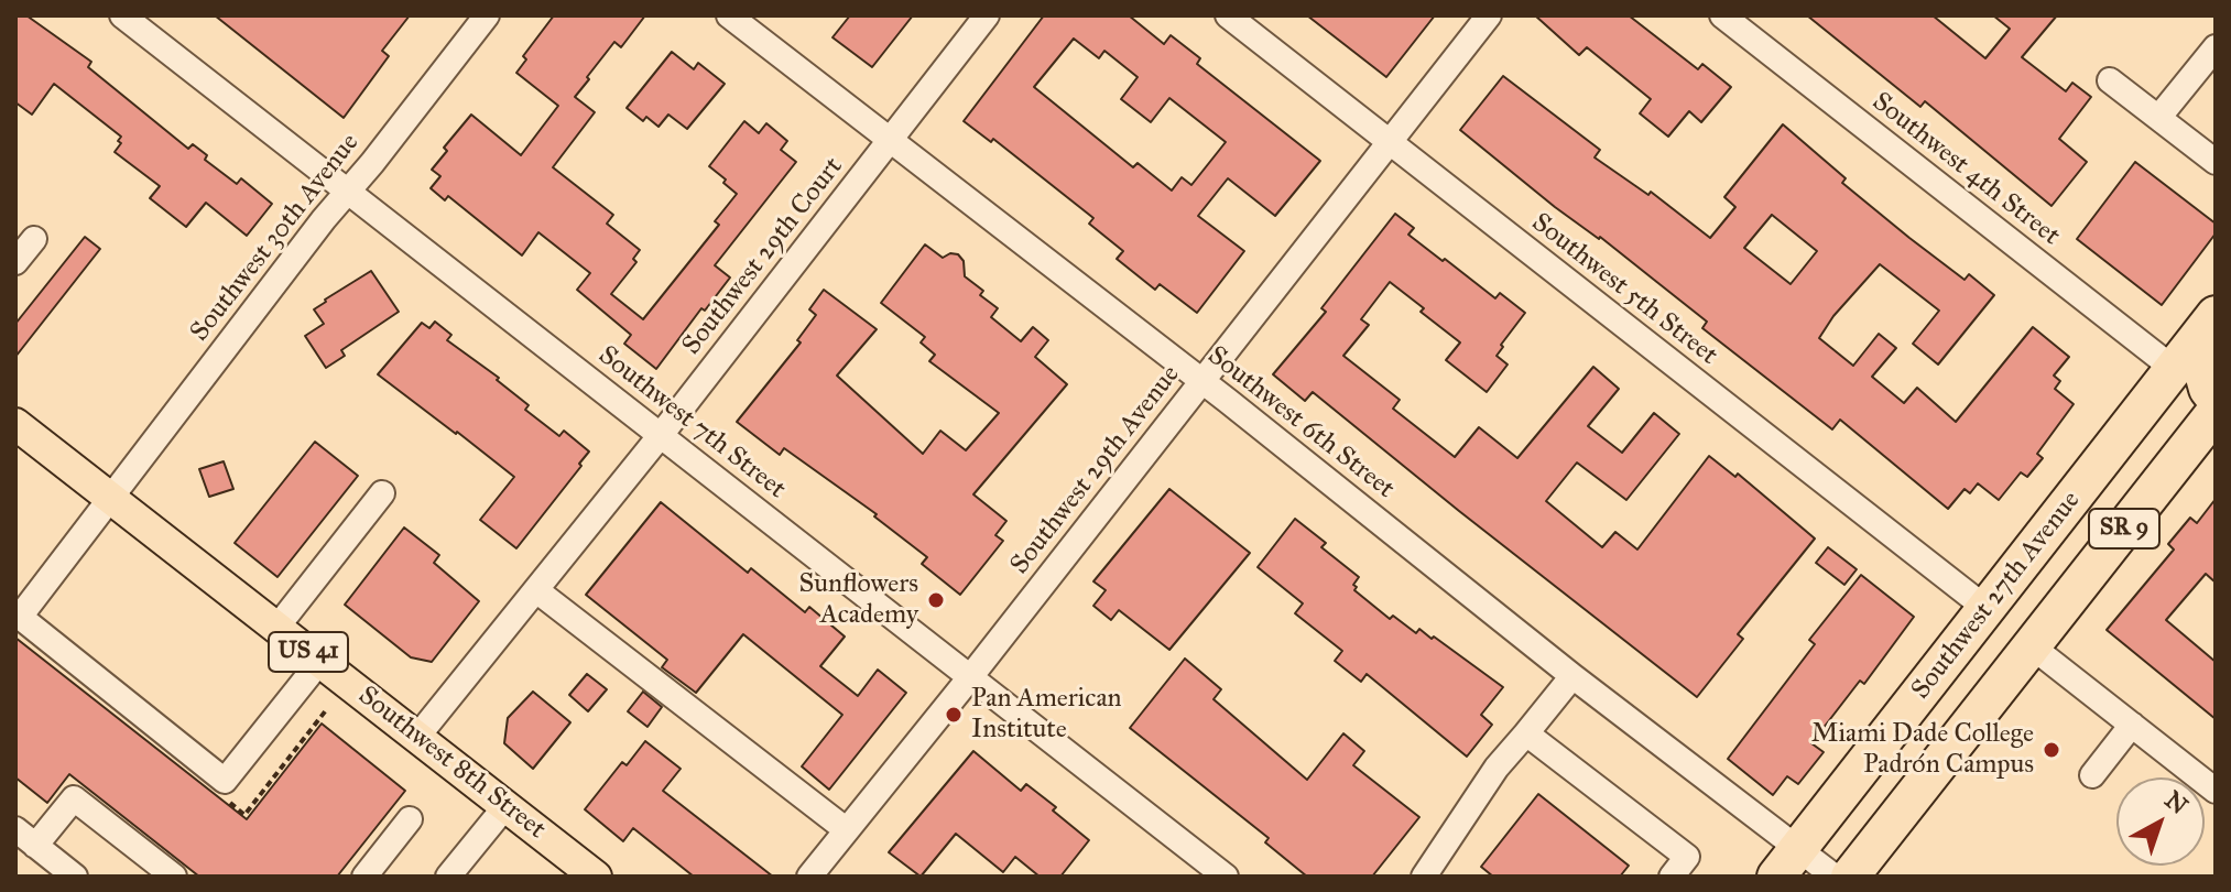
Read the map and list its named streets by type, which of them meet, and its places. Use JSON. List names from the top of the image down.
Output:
{
  "streets": {
    "highway": ["SR 9", "Southwest 27th Avenue"],
    "main road": ["US 41", "Southwest 8th Street"],
    "street": [
      "Southwest 4th Street",
      "Southwest 30th Avenue",
      "Southwest 29th Court",
      "Southwest 5th Street",
      "Southwest 7th Street",
      "Southwest 6th Street",
      "Southwest 29th Avenue"
    ]
  },
  "crossings": [
    ["Southwest 4th Street", "Southwest 27th Avenue"],
    ["Southwest 30th Avenue", "Southwest 7th Street"],
    ["Southwest 30th Avenue", "Southwest 8th Street"],
    ["Southwest 29th Court", "Southwest 7th Street"],
    ["Southwest 29th Court", "Southwest 6th Street"],
    ["Southwest 29th Court", "Southwest 8th Street"],
    ["Southwest 5th Street", "Southwest 29th Avenue"],
    ["Southwest 5th Street", "Southwest 27th Avenue"],
    ["Southwest 7th Street", "Southwest 29th Avenue"],
    ["Southwest 6th Street", "Southwest 29th Avenue"],
    ["Southwest 6th Street", "Southwest 27th Avenue"]
  ],
  "places": ["Sunflowers Academy", "Pan American Institute", "Miami Dade College Padrón Campus"],
  "north": "top right"
}
